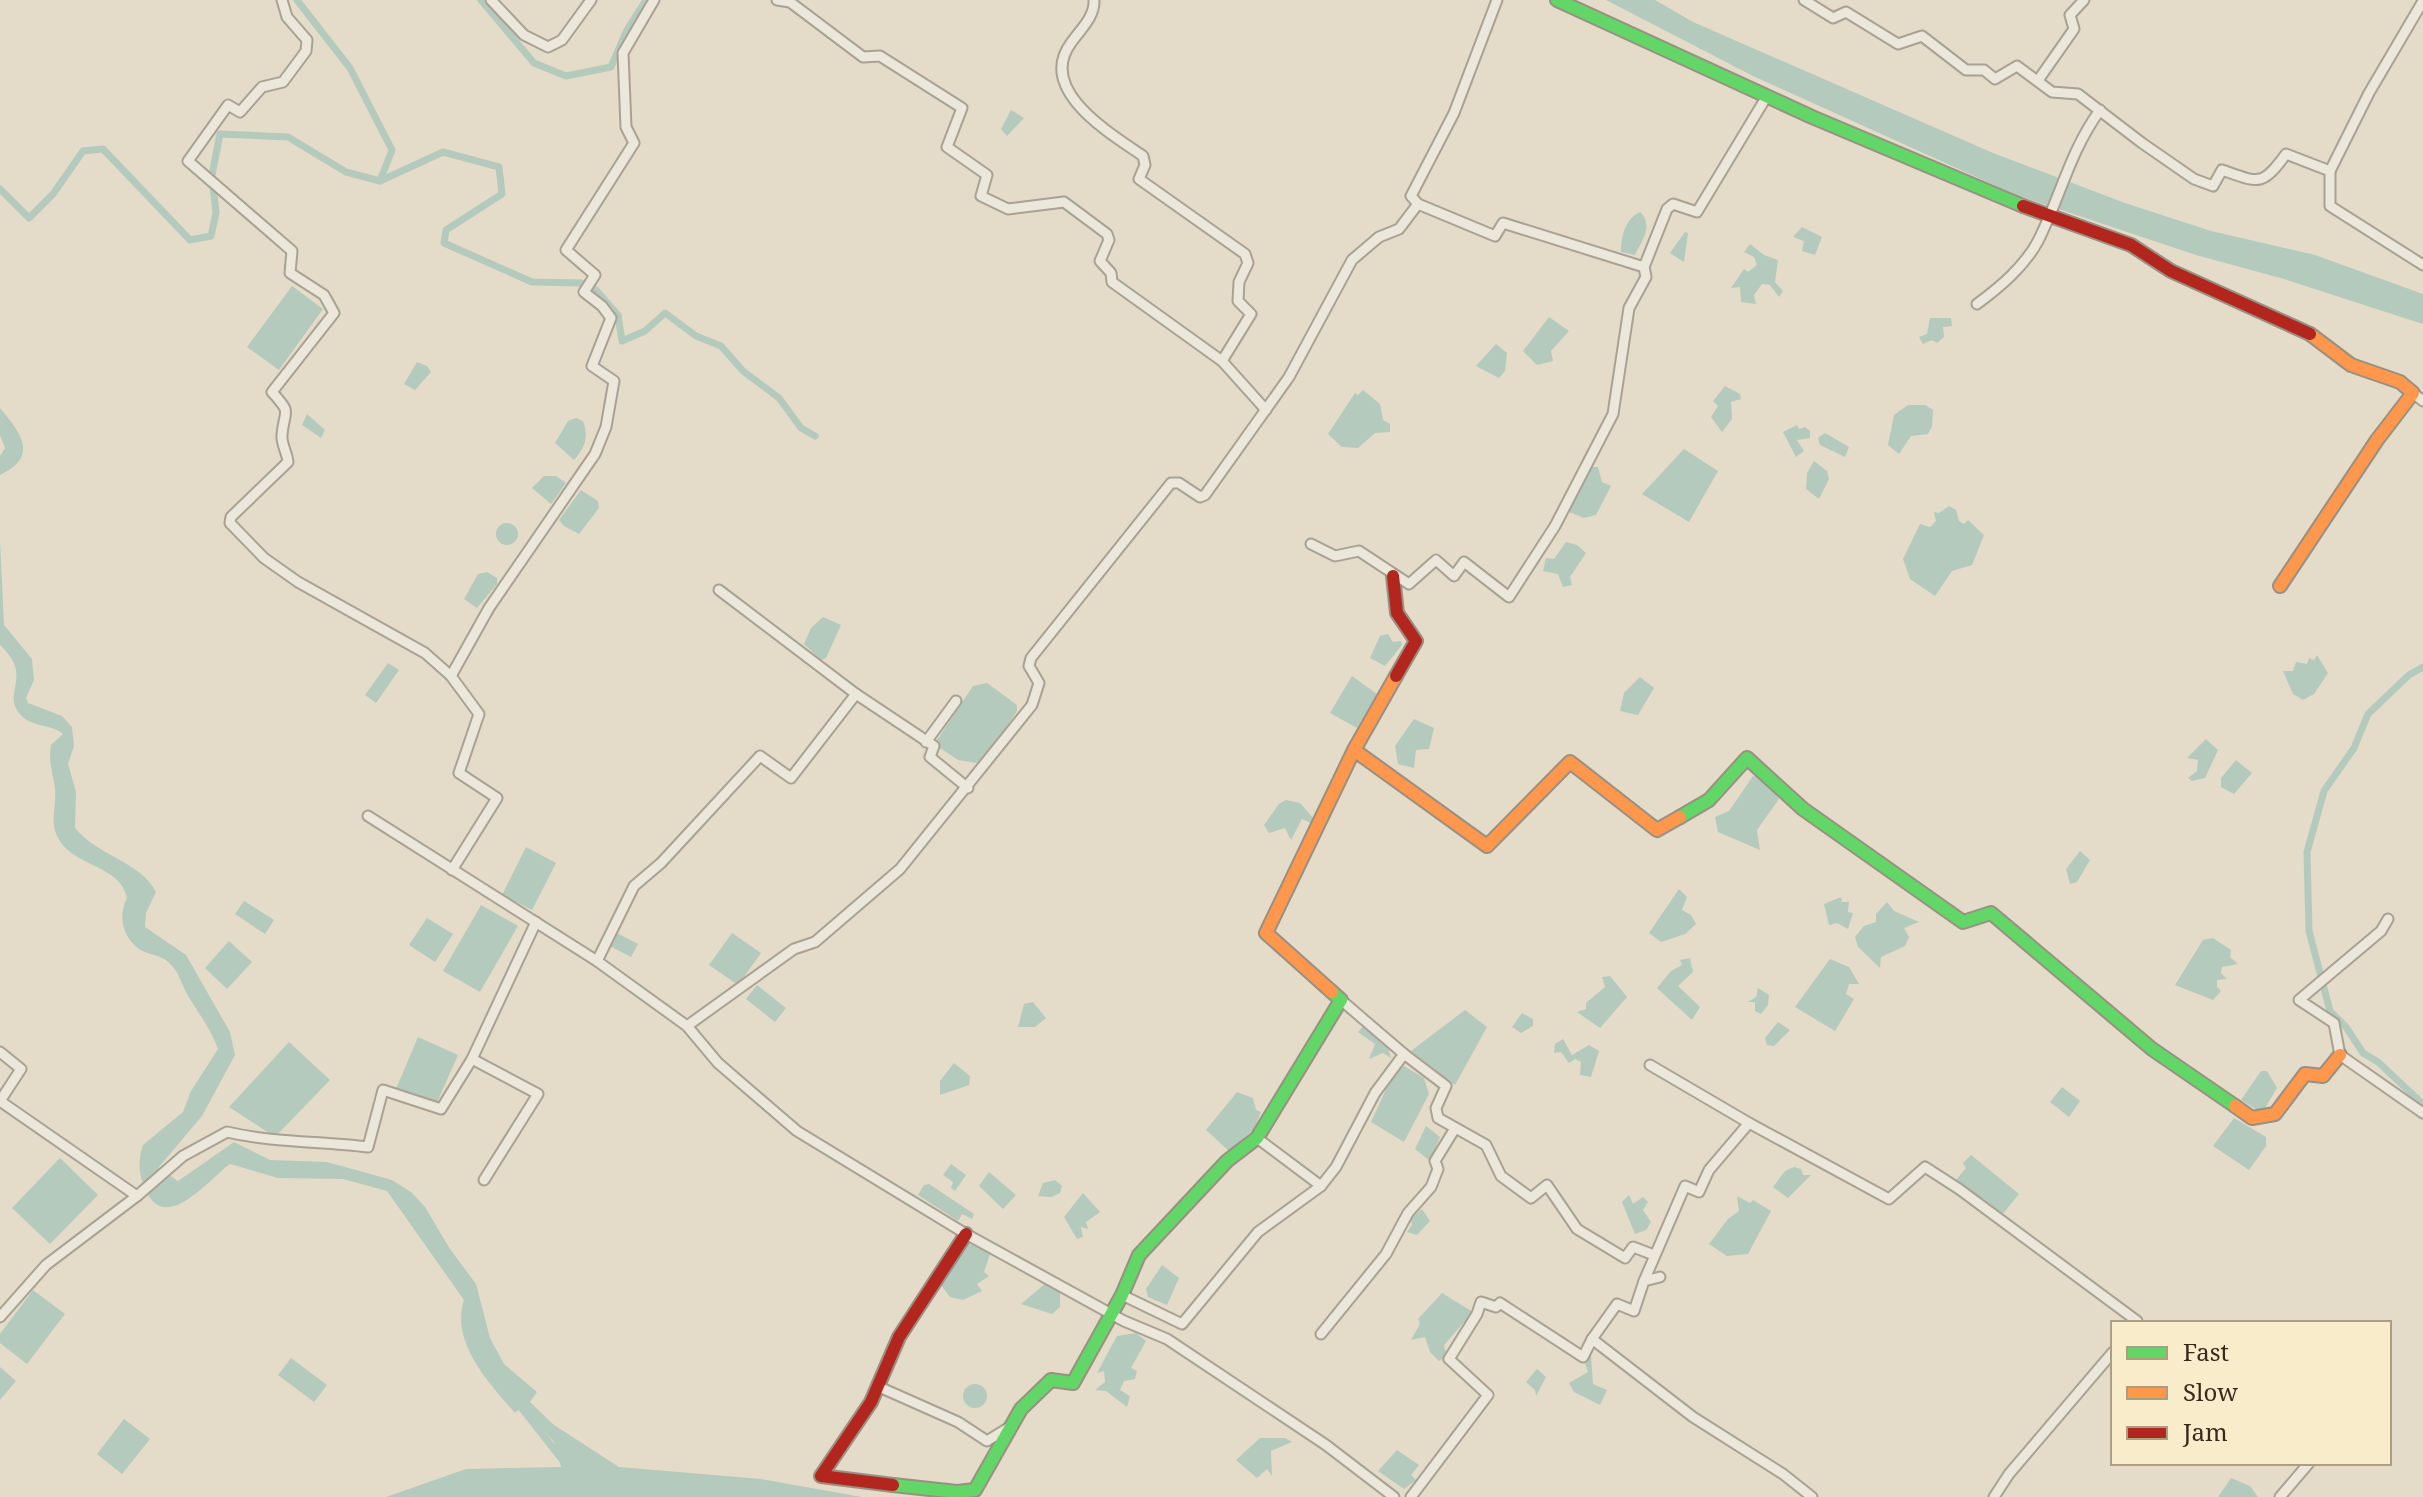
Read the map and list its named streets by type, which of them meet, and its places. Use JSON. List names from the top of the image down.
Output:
{
  "legend": ["Fast", "Slow", "Jam"]
}
